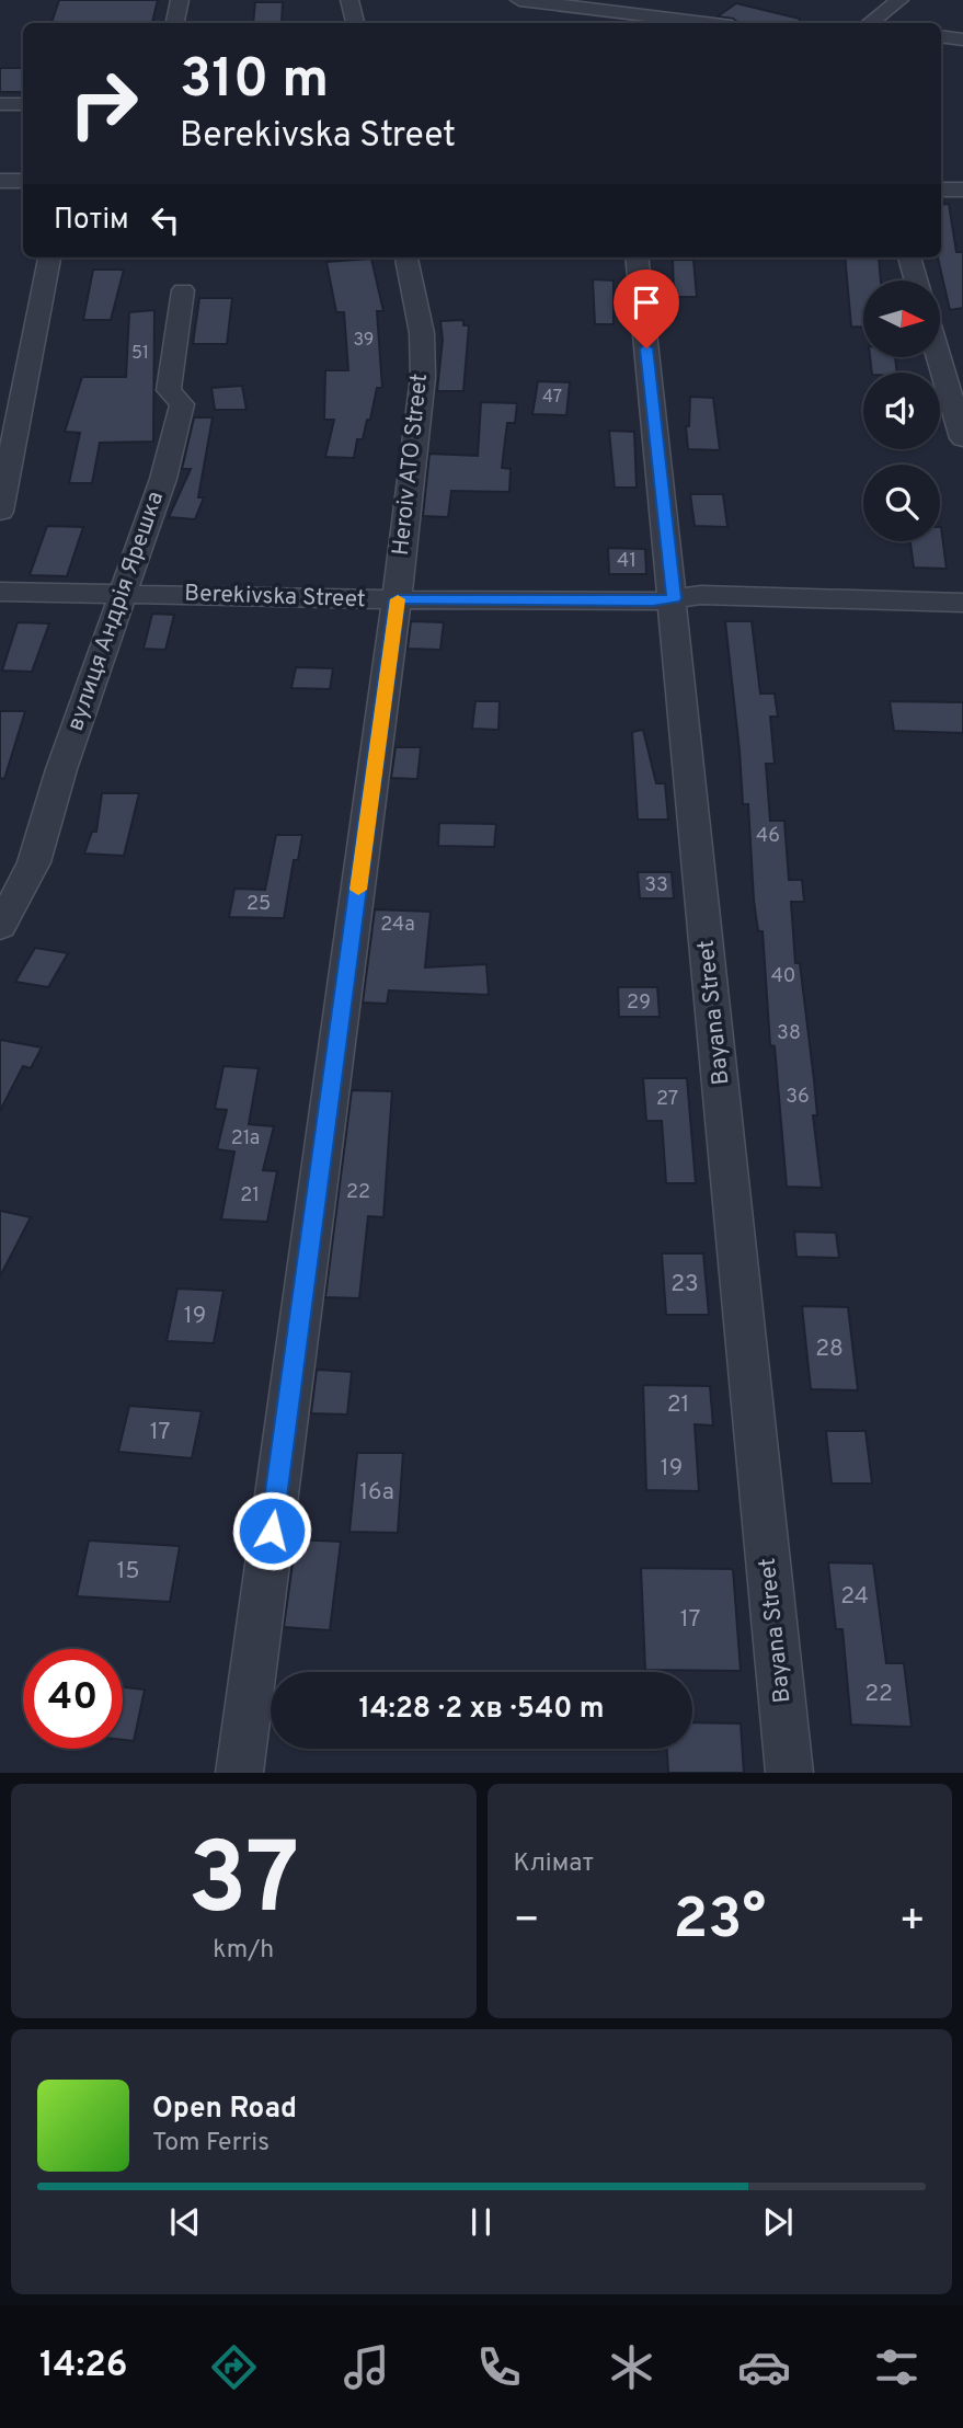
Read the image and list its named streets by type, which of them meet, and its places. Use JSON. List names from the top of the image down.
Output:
{
  "streets": {
    "street": [
      "Heroiv ATO Street",
      "Berekivska Street",
      "вулиця Андрія Ярешка",
      "Bayana Street"
    ]
  },
  "crossings": [
    ["Heroiv ATO Street", "Berekivska Street"],
    ["Berekivska Street", "вулиця Андрія Ярешка"],
    ["Berekivska Street", "Bayana Street"]
  ],
  "house_numbers": [
    "39",
    "51",
    "47",
    "41",
    "46",
    "33",
    "25",
    "24а",
    "40",
    "29",
    "38",
    "36",
    "27",
    "21а",
    "22",
    "21",
    "23",
    "19",
    "28",
    "21",
    "17",
    "19",
    "16а",
    "15",
    "24",
    "17",
    "22"
  ],
  "north": "right",
  "page": {
    "turn": ["310 m", "Berekivska Street"],
    "then": "Потім",
    "limit": "40",
    "trip": "14:28 · 2 хв · 540 m",
    "tile": [
      ["37", "km/h"],
      "Клімат"
    ],
    "heat": ["−", "23°", "+"],
    "song": ["Open Road", "Tom Ferris"],
    "tabs": "14:26"
  }
}
